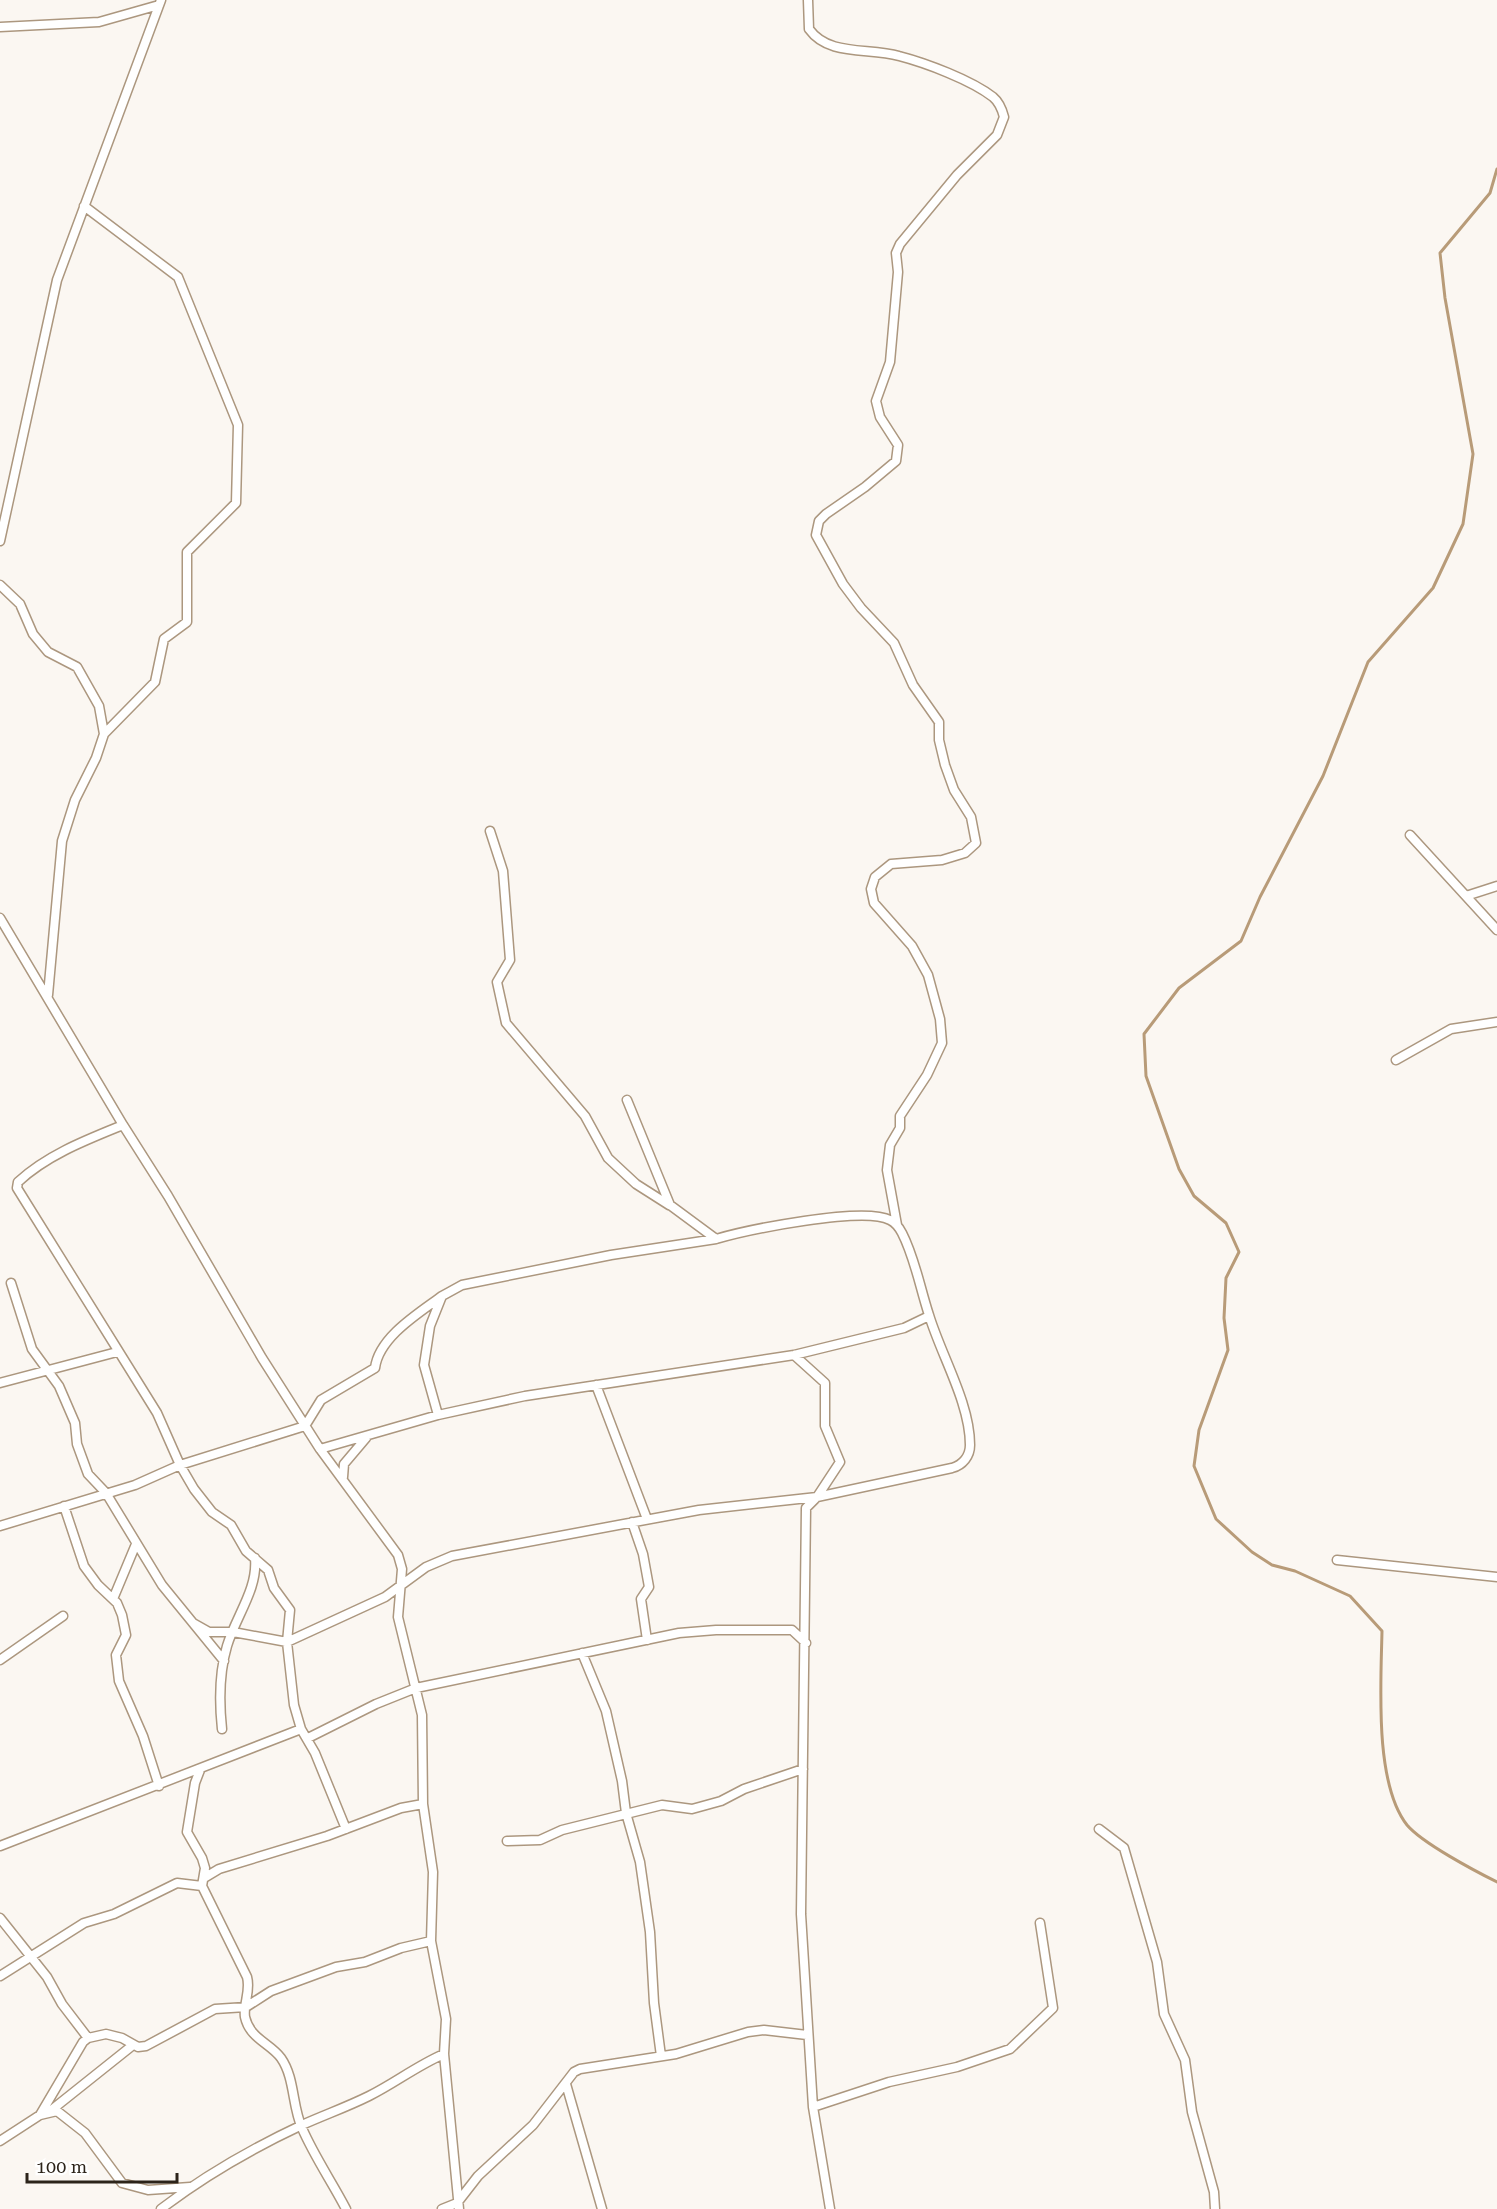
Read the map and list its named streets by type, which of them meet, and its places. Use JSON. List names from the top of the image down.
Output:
{
  "scale_bar": "100 m"
}
